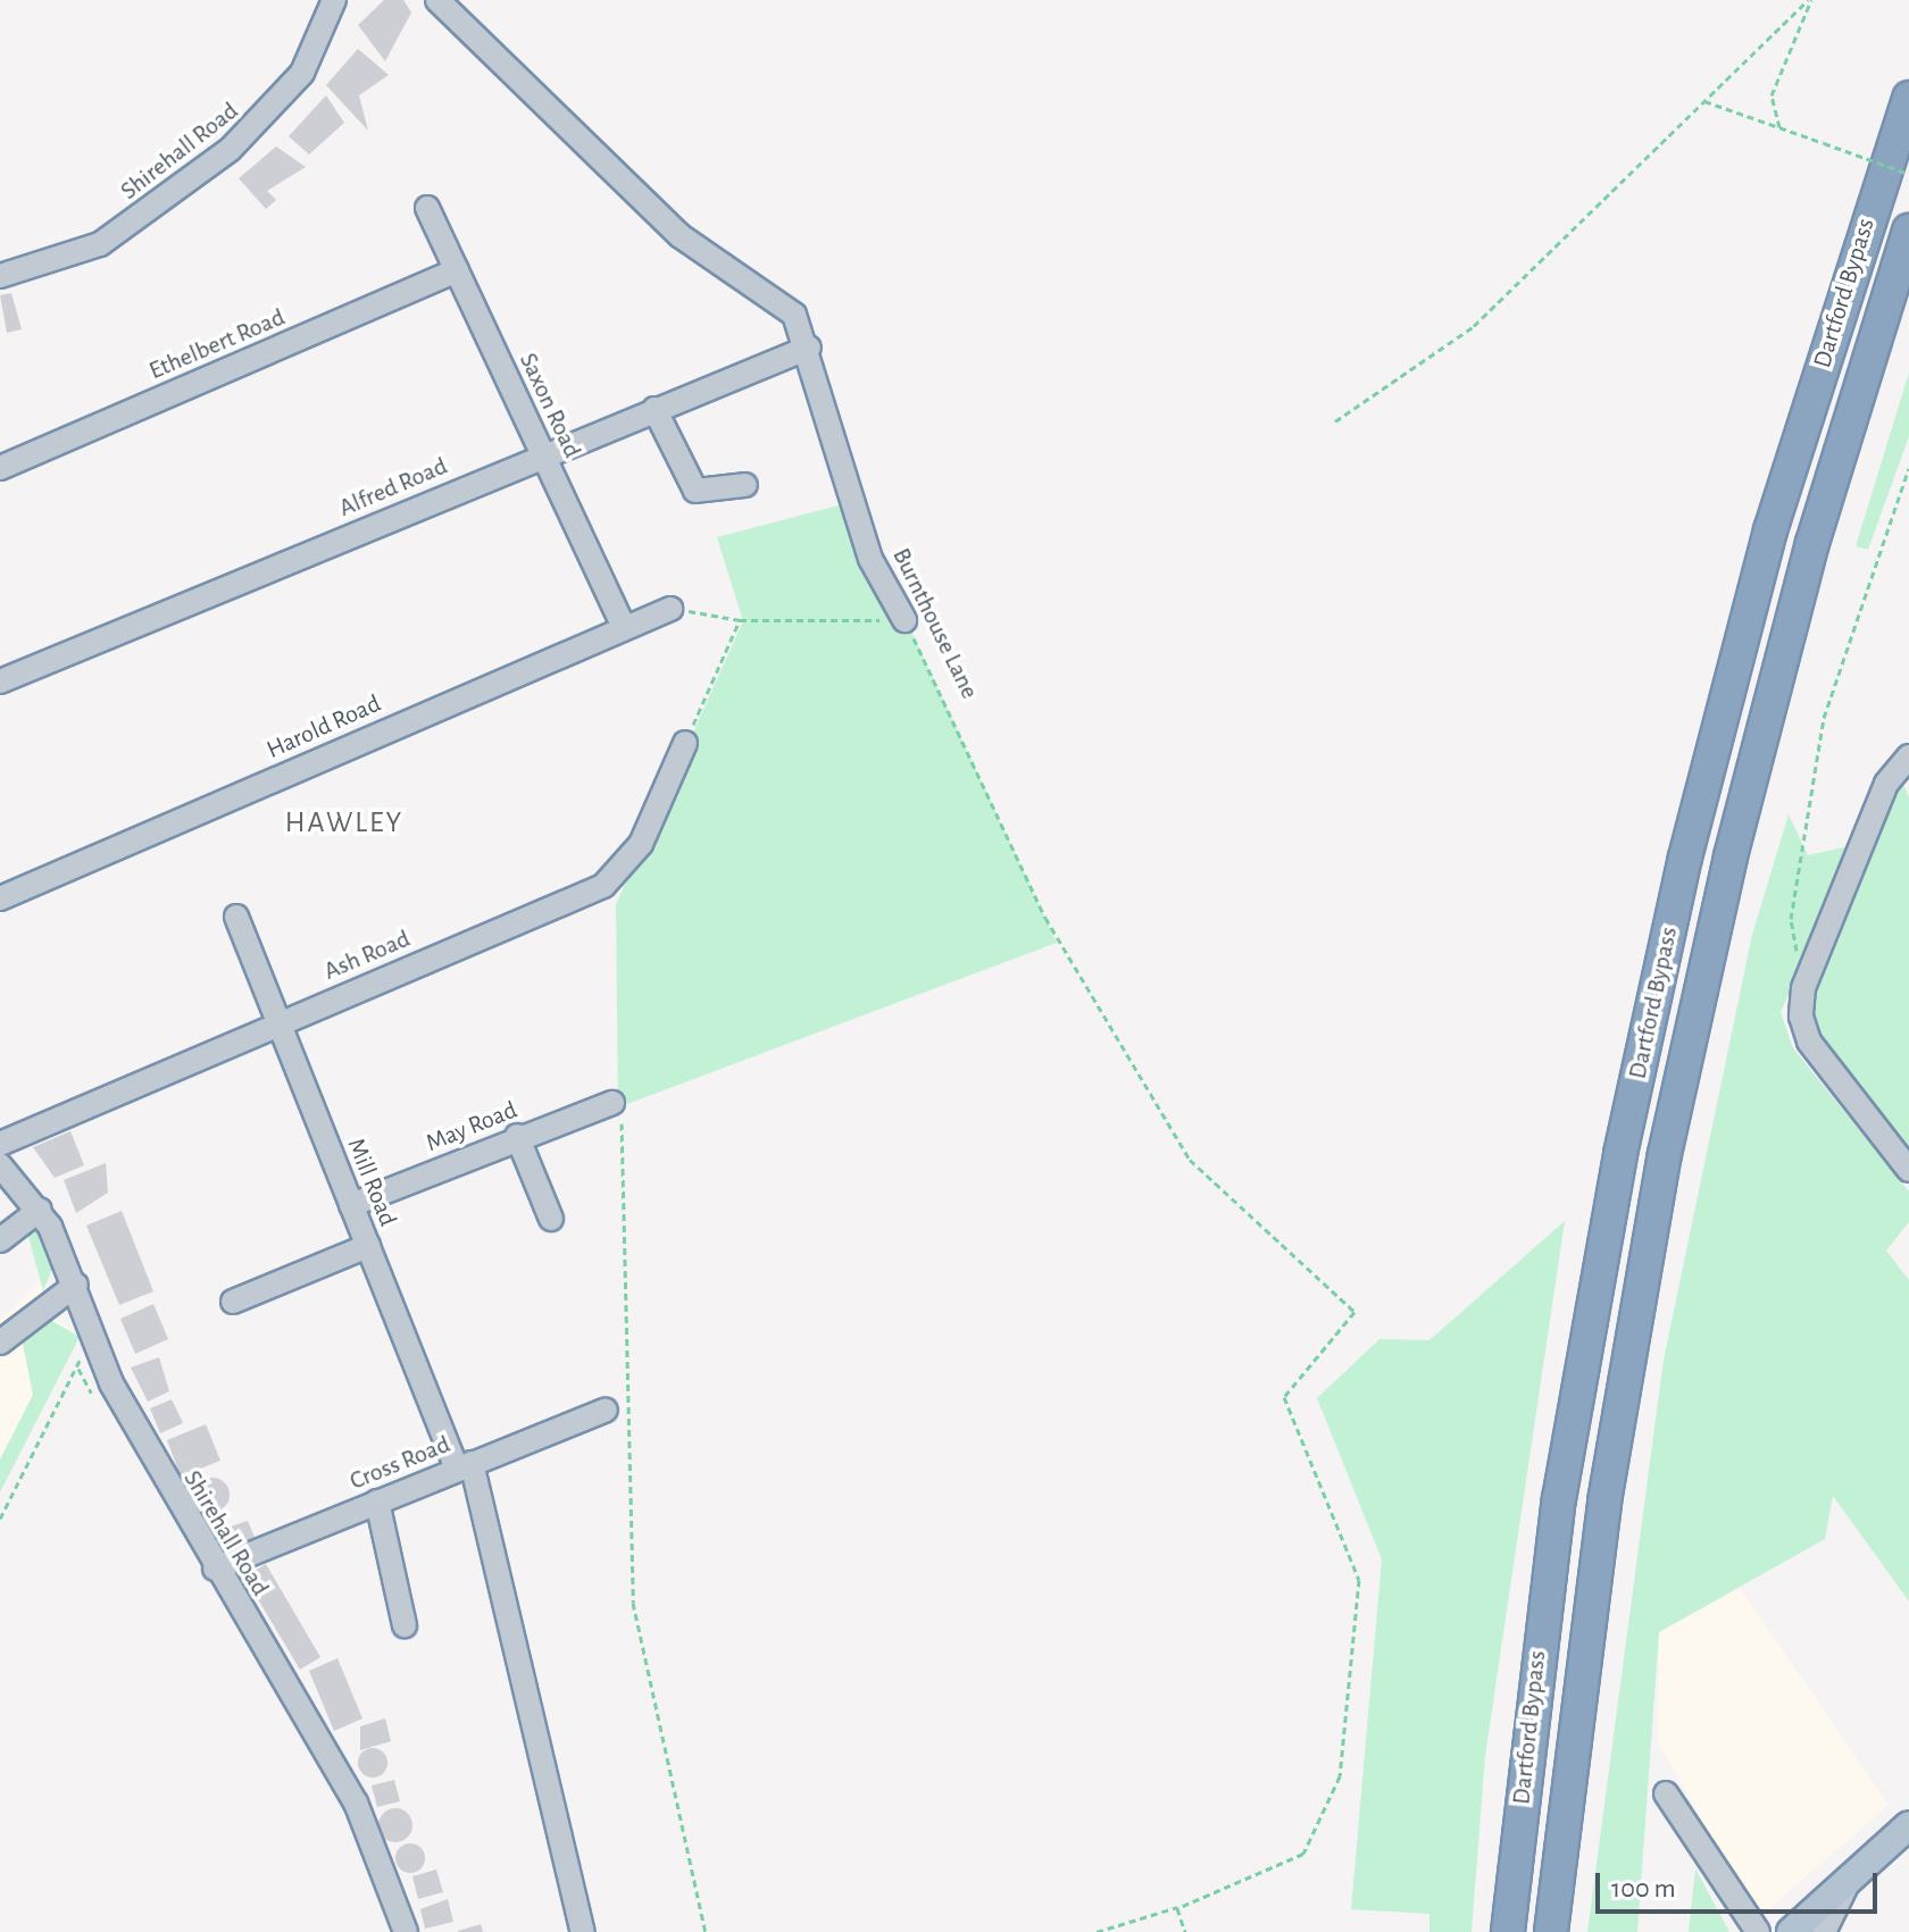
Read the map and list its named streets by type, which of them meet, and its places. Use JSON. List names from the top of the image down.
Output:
{
  "streets": {
    "highway": ["Dartford Bypass"],
    "street": [
      "Shirehall Road",
      "Ethelbert Road",
      "Saxon Road",
      "Alfred Road",
      "Burnthouse Lane",
      "Harold Road",
      "Ash Road",
      "May Road",
      "Mill Road",
      "Cross Road"
    ]
  },
  "crossings": [
    ["Shirehall Road", "Cross Road"],
    ["Ethelbert Road", "Saxon Road"],
    ["Saxon Road", "Alfred Road"],
    ["Saxon Road", "Harold Road"],
    ["Alfred Road", "Burnthouse Lane"],
    ["Ash Road", "Mill Road"],
    ["May Road", "Mill Road"],
    ["Mill Road", "Cross Road"]
  ],
  "districts": ["HAWLEY"],
  "scale_bar": "100 m"
}
